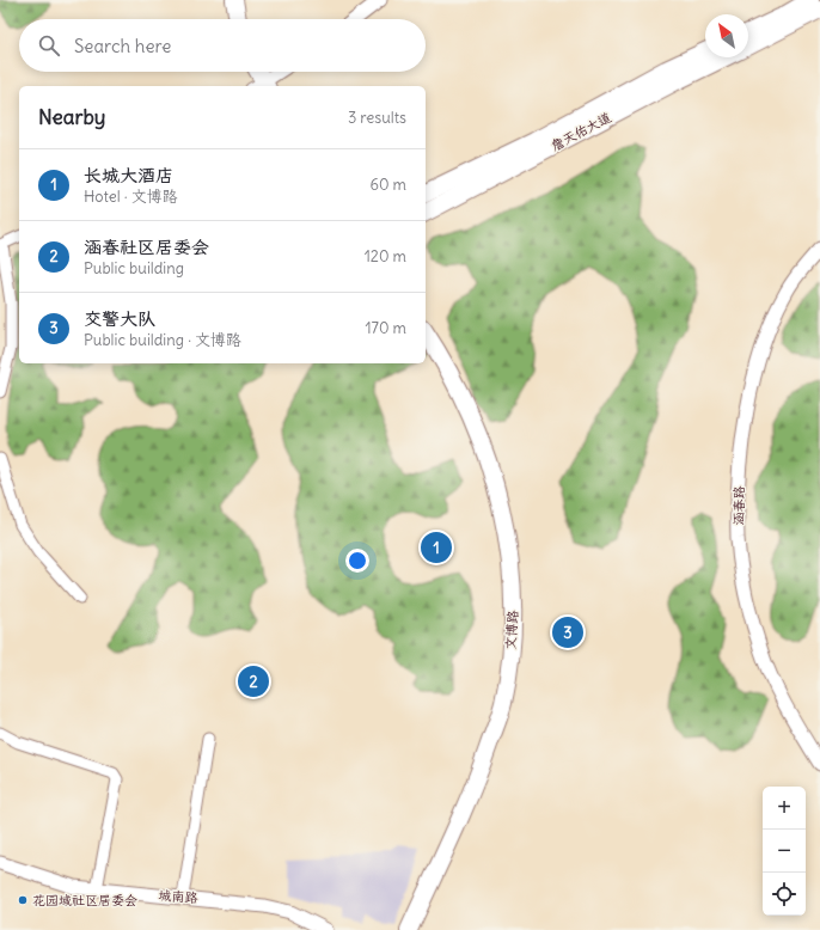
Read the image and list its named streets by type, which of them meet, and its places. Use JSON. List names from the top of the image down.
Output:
{
  "streets": {
    "main road": ["詹天佑大道", "文博路"],
    "street": ["涵春路", "城南路"]
  },
  "places": ["花园域社区居委会"],
  "north": "top left",
  "page": {
    "search": "Search here",
    "heading": ["Nearby", "3 results"],
    "list": [
      {
        "mark": "1",
        "name": "长城大酒店",
        "note": "Hotel · 文博路",
        "value": "60 m"
      },
      {
        "mark": "2",
        "name": "涵春社区居委会",
        "note": "Public building",
        "value": "120 m"
      },
      {
        "mark": "3",
        "name": "交警大队",
        "note": "Public building · 文博路",
        "value": "170 m"
      }
    ],
    "pins": ["1", "3", "2"],
    "map_buttons": ["+", "−"]
  }
}
